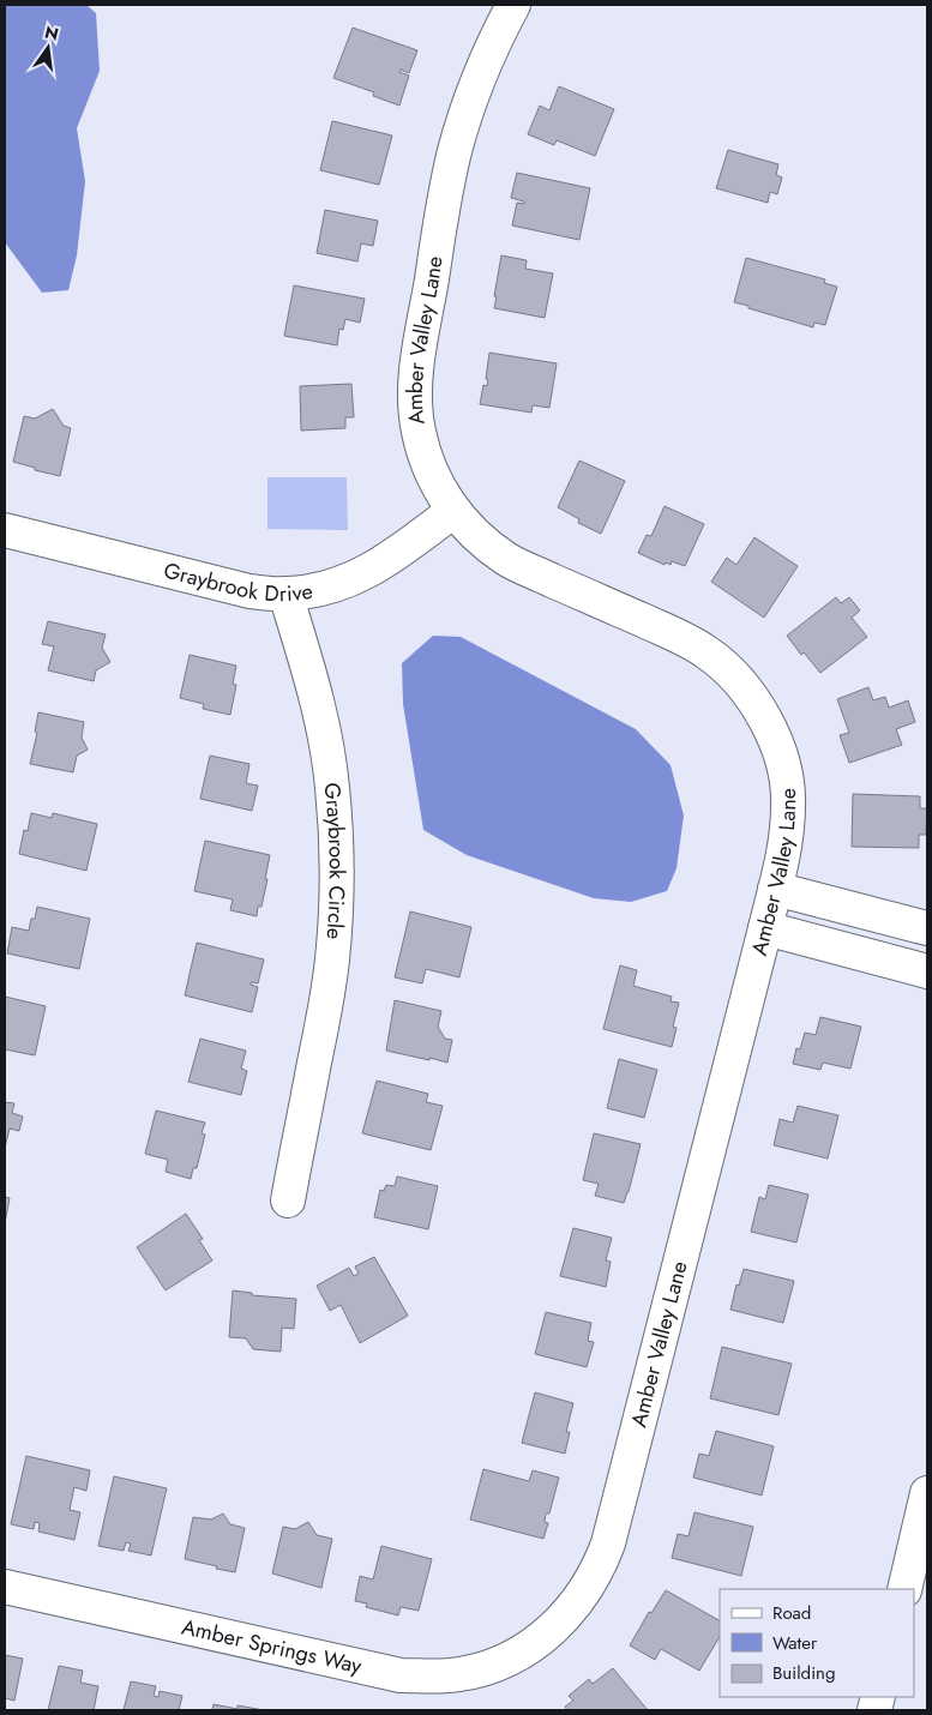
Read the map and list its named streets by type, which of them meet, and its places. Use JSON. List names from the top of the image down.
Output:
{
  "streets": {
    "street": [
      "Amber Valley Lane",
      "Graybrook Drive",
      "Graybrook Circle",
      "Amber Springs Way"
    ]
  },
  "crossings": [
    ["Amber Valley Lane", "Graybrook Drive"],
    ["Amber Valley Lane", "Amber Springs Way"],
    ["Graybrook Drive", "Graybrook Circle"]
  ],
  "legend": ["Road", "Water", "Building"],
  "north": "top"
}
